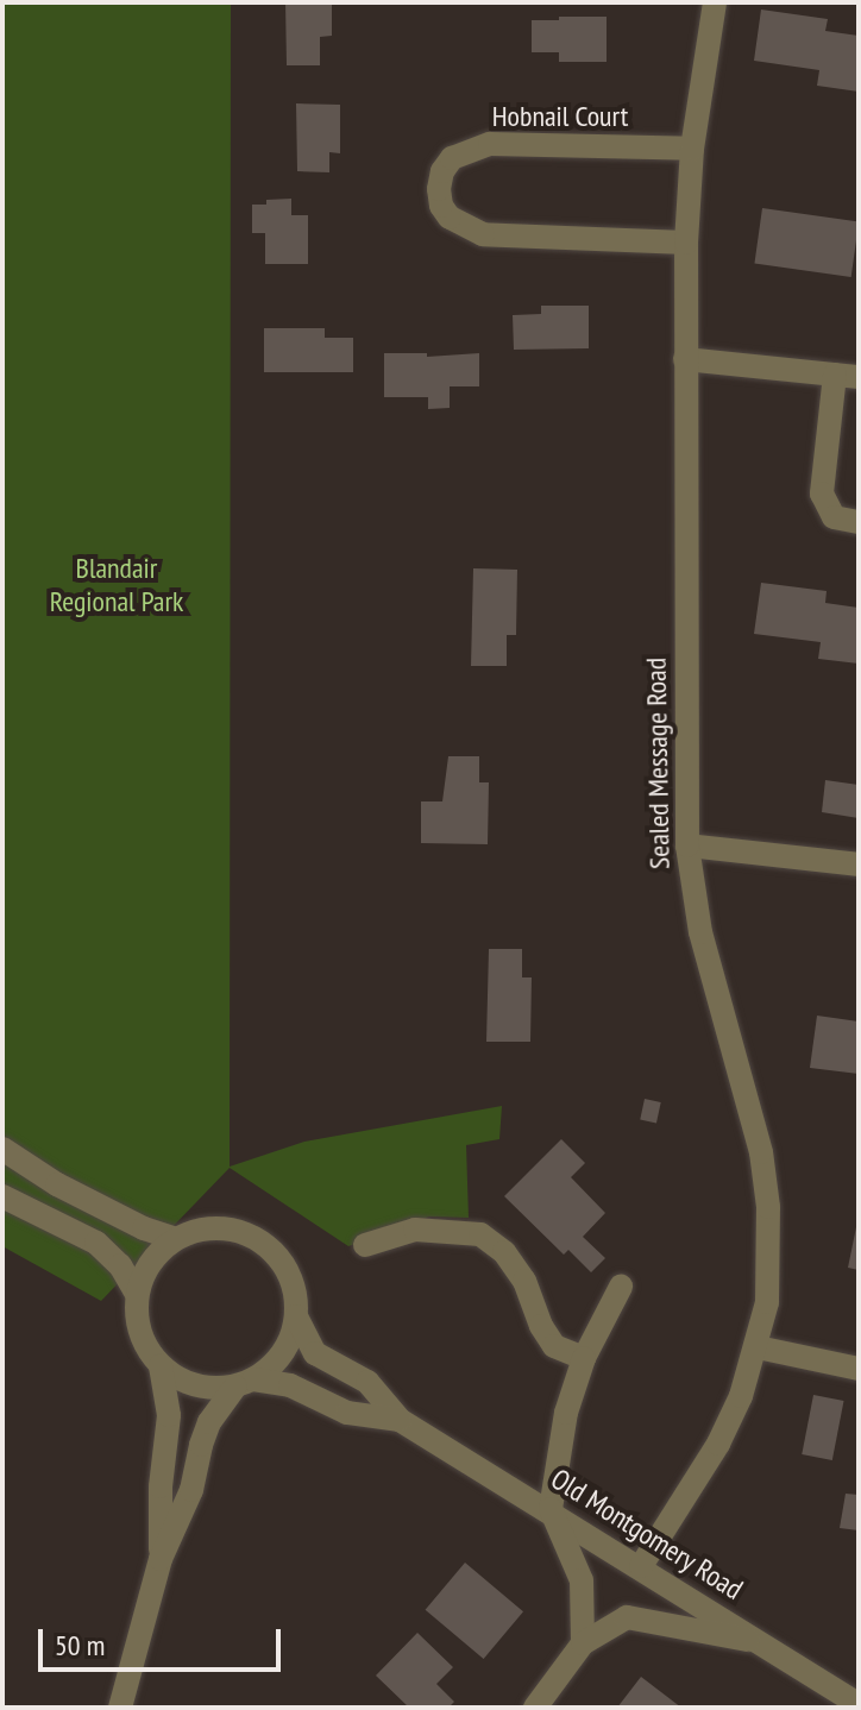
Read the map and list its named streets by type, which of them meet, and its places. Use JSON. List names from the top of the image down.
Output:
{
  "streets": {
    "street": ["Hobnail Court", "Sealed Message Road", "Old Montgomery Road"]
  },
  "crossings": [
    ["Hobnail Court", "Sealed Message Road"],
    ["Sealed Message Road", "Old Montgomery Road"]
  ],
  "parks": ["Blandair Regional Park"],
  "scale_bar": "50 m"
}
